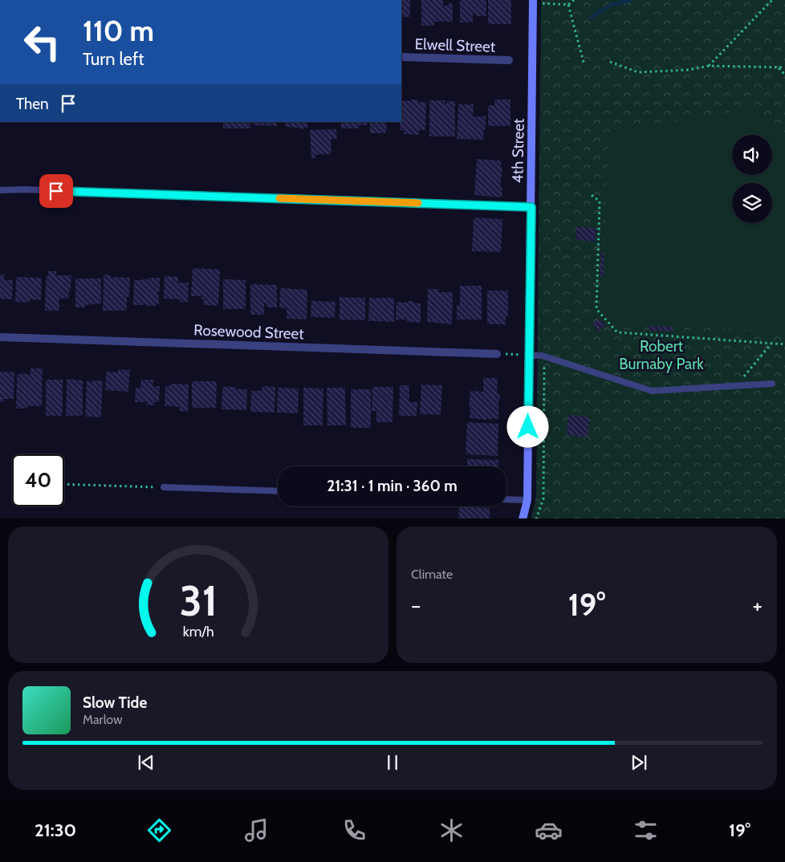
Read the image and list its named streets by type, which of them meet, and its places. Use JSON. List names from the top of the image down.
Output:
{
  "streets": {
    "street": ["Elwell Street", "4th Street", "Rosewood Street"]
  },
  "parks": ["Robert Burnaby Park"],
  "page": {
    "turn": ["110 m", "Turn left"],
    "then": "Then",
    "limit": "40",
    "trip": "21:31 · 1 min · 360 m",
    "tile": "Climate",
    "heat": ["−", "19°", "+"],
    "song": ["Slow Tide", "Marlow"],
    "tabs": ["21:30", "19°"],
    "gauge": ["31", "km/h"]
  }
}
